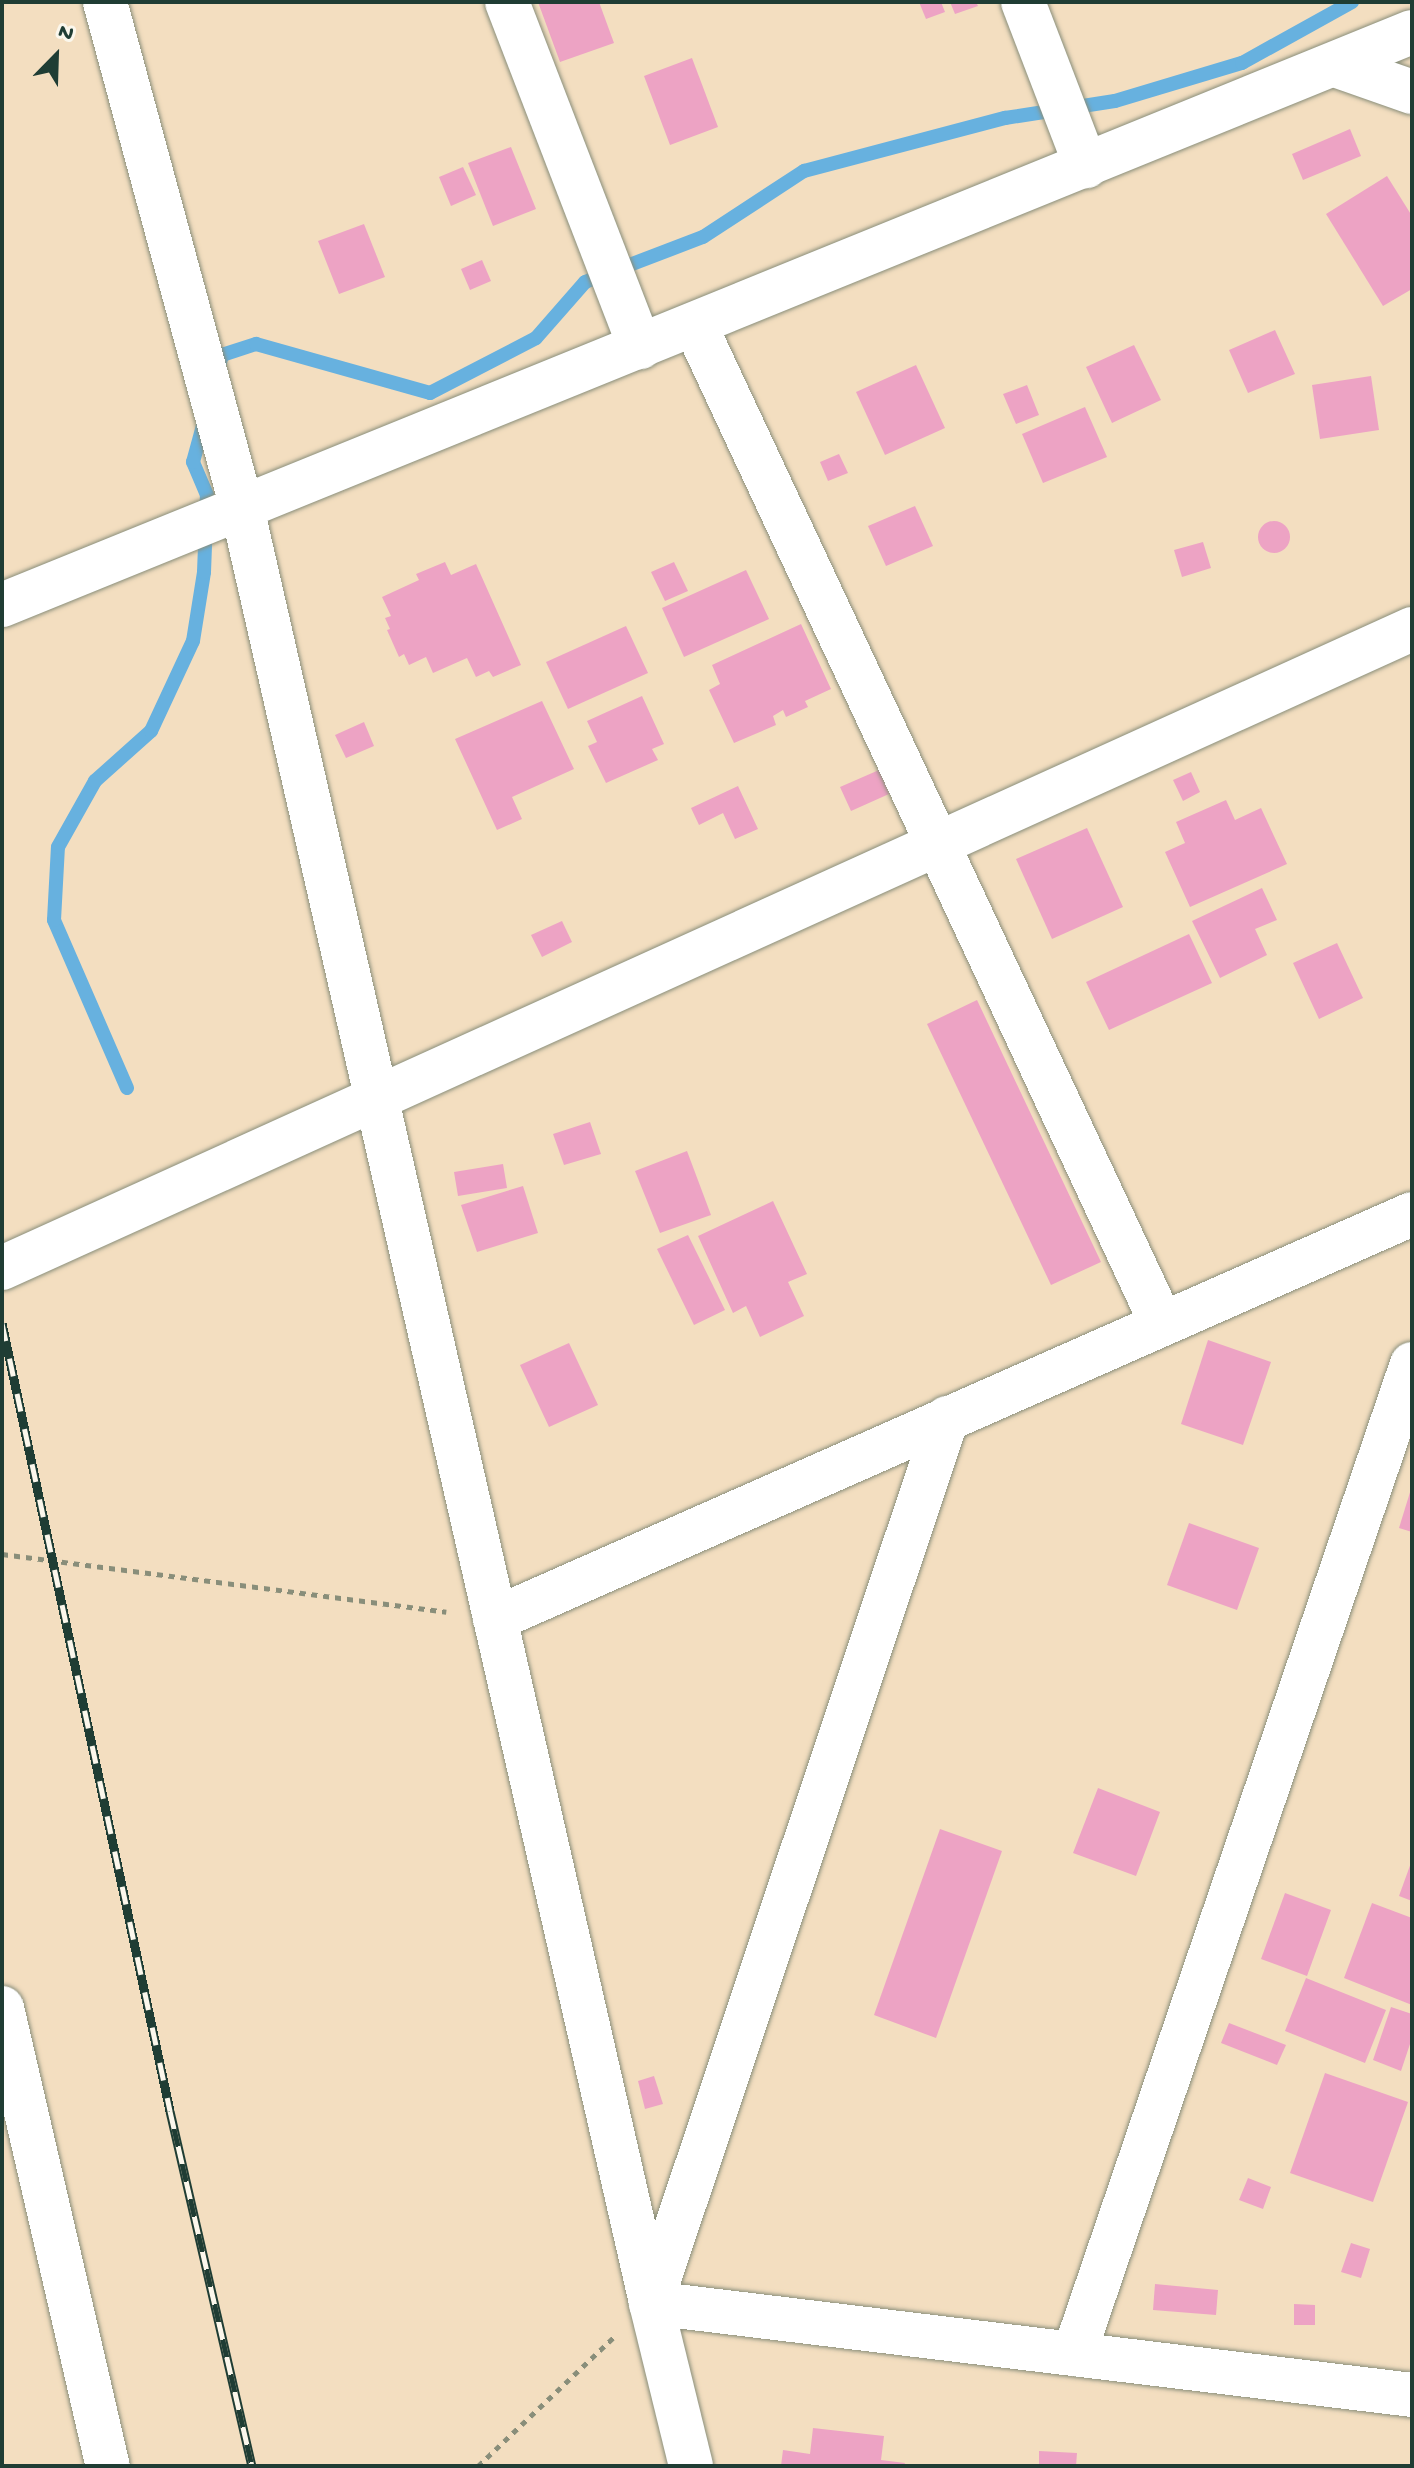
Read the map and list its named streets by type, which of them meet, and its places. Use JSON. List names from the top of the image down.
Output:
{
  "north": "top right"
}
